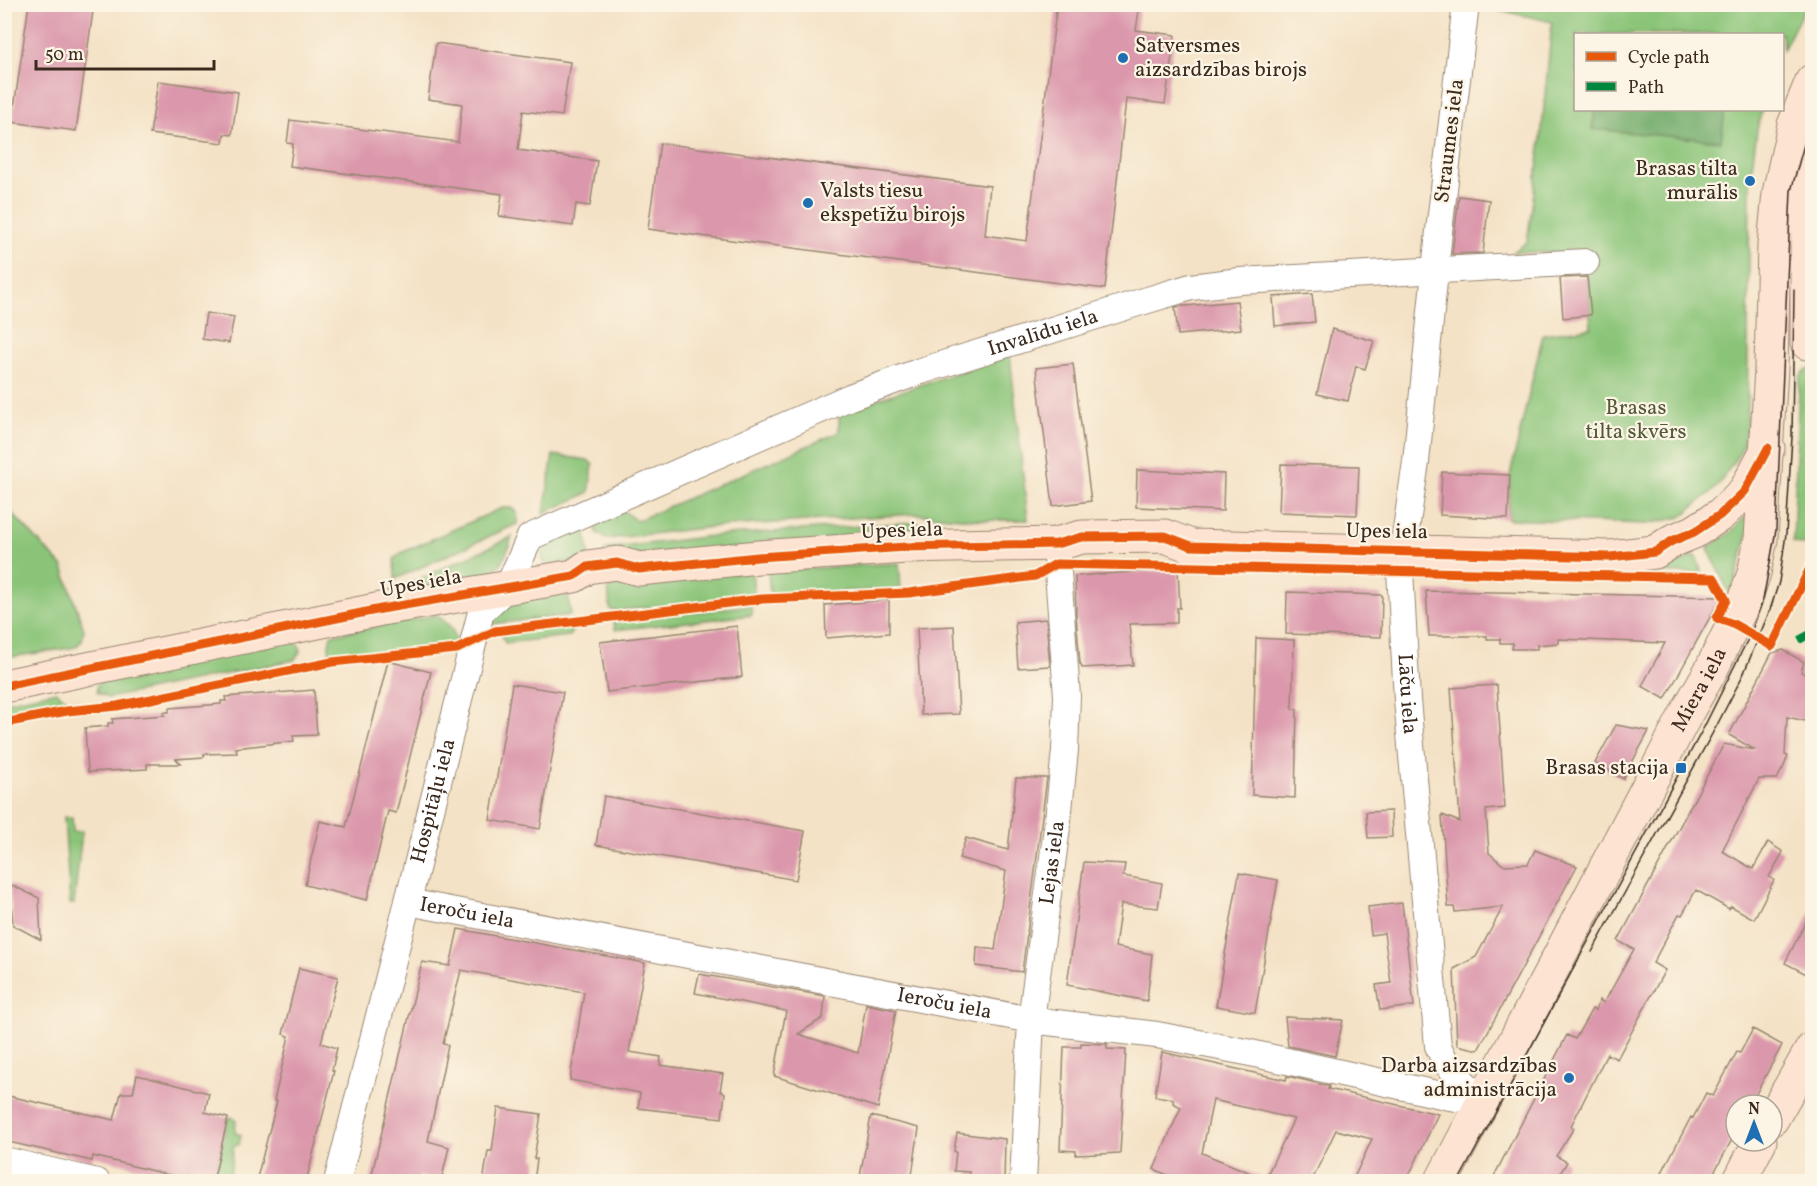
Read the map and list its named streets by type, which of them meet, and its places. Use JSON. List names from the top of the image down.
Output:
{
  "streets": {
    "street": [
      "Straumes iela",
      "Invalīdu iela",
      "Upes iela",
      "Miera iela",
      "Lāču iela",
      "Hospitāļu iela",
      "Lejas iela",
      "Ieroču iela"
    ]
  },
  "crossings": [
    ["Straumes iela", "Invalīdu iela"],
    ["Straumes iela", "Lāču iela"],
    ["Invalīdu iela", "Lāču iela"],
    ["Invalīdu iela", "Hospitāļu iela"],
    ["Upes iela", "Miera iela"],
    ["Upes iela", "Lāču iela"],
    ["Upes iela", "Hospitāļu iela"],
    ["Upes iela", "Lejas iela"],
    ["Miera iela", "Lāču iela"],
    ["Miera iela", "Ieroču iela"],
    ["Lāču iela", "Ieroču iela"],
    ["Hospitāļu iela", "Ieroču iela"],
    ["Lejas iela", "Ieroču iela"]
  ],
  "parks": ["Brasas tilta skvērs"],
  "places": {
    "other": [
      "Satversmes aizsardzības birojs",
      "Brasas tilta murālis",
      "Valsts tiesu ekspetīžu birojs",
      "Darba aizsardzības administrācija"
    ],
    "transit": ["Brasas stacija"]
  },
  "legend": ["Cycle path", "Path"],
  "scale_bar": "50 m",
  "north": "top"
}
